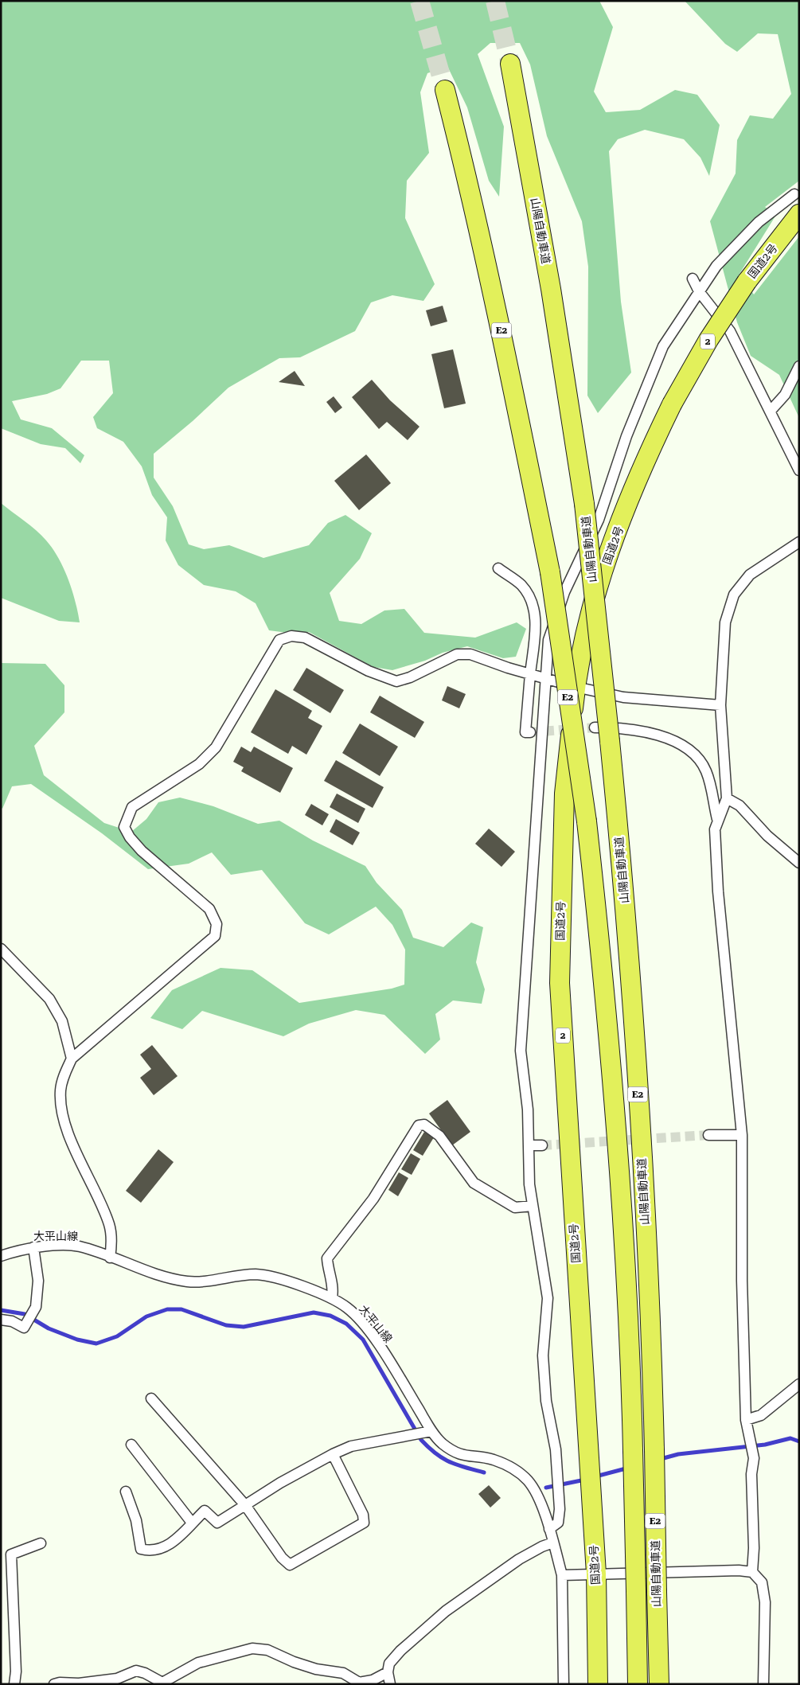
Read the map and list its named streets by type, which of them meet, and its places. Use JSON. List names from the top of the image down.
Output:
{
  "streets": {
    "highway": [
      "山陽自動車道",
      "国道2号",
      "E2",
      "2"
    ],
    "street": ["大平山線"]
  }
}
